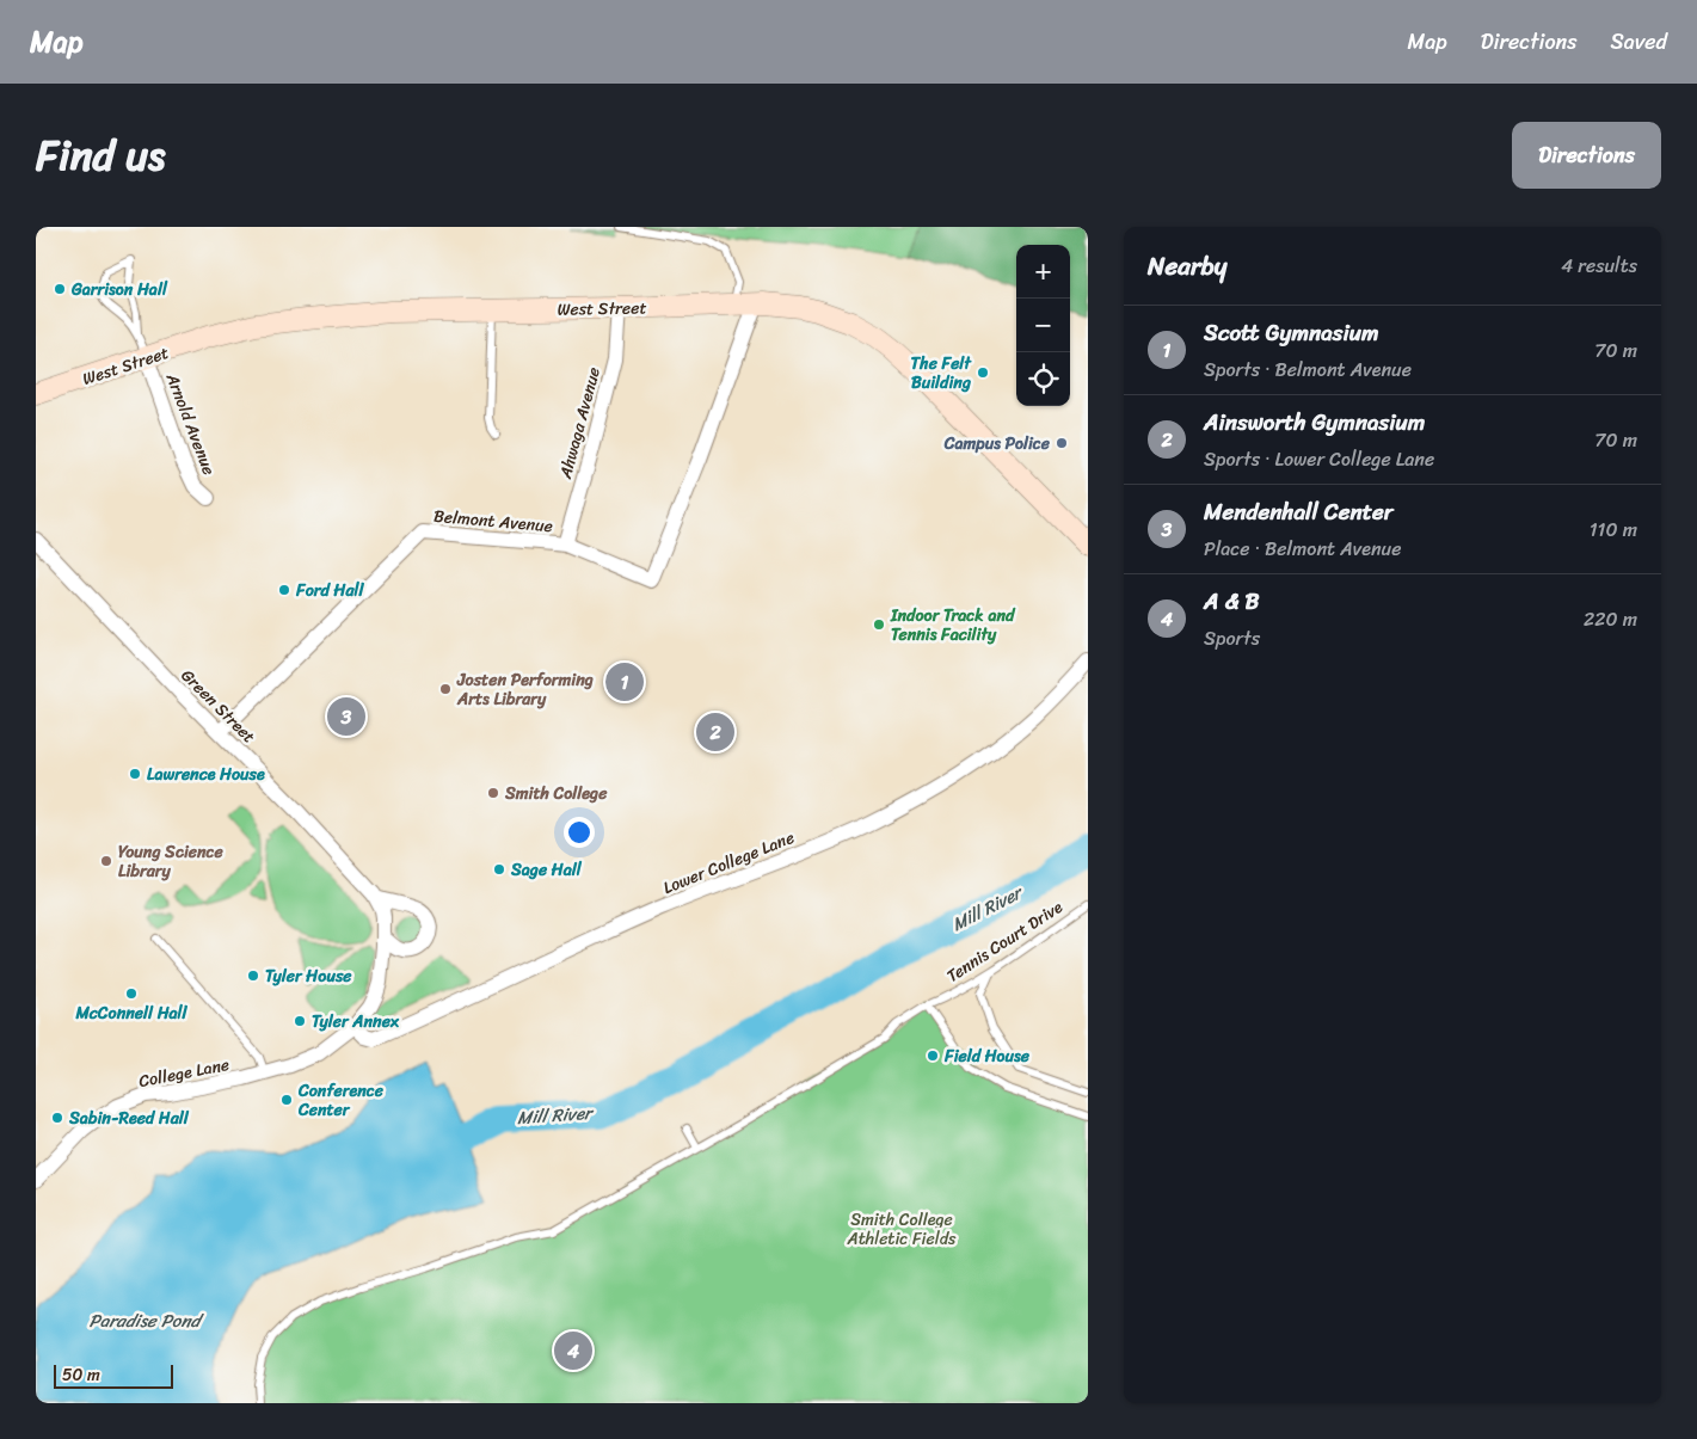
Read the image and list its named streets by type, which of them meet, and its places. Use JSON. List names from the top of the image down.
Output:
{
  "streets": {
    "main road": ["West Street"],
    "street": [
      "Ahwaga Avenue",
      "Arnold Avenue",
      "Belmont Avenue",
      "Green Street",
      "Lower College Lane",
      "College Lane"
    ],
    "lane": ["Tennis Court Drive"]
  },
  "crossings": [
    ["West Street", "Ahwaga Avenue"],
    ["West Street", "Arnold Avenue"],
    ["West Street", "Belmont Avenue"],
    ["Ahwaga Avenue", "Belmont Avenue"],
    ["Belmont Avenue", "Green Street"],
    ["Green Street", "Lower College Lane"],
    ["Green Street", "College Lane"],
    ["Lower College Lane", "College Lane"]
  ],
  "water": ["Mill River", "Paradise Pond"],
  "parks": ["Smith College Athletic Fields"],
  "places": [
    "Garrison Hall",
    "The Felt Building",
    "Campus Police",
    "Ford Hall",
    "Indoor Track and Tennis Facility",
    "Josten Performing Arts Library",
    "Lawrence House",
    "Smith College",
    "Young Science Library",
    "Sage Hall",
    "Tyler House",
    "McConnell Hall",
    "Tyler Annex",
    "Field House",
    "Conference Center",
    "Sabin-Reed Hall"
  ],
  "scale_bar": "50 m",
  "page": {
    "header": "Map",
    "nav": ["Map", "Directions", "Saved"],
    "title": "Find us",
    "buttons": "Directions",
    "heading": ["Nearby", "4 results"],
    "map_buttons": ["+", "−"],
    "list": [
      {
        "mark": "1",
        "name": "Scott Gymnasium",
        "note": "Sports · Belmont Avenue",
        "value": "70 m"
      },
      {
        "mark": "2",
        "name": "Ainsworth Gymnasium",
        "note": "Sports · Lower College Lane",
        "value": "70 m"
      },
      {
        "mark": "3",
        "name": "Mendenhall Center",
        "note": "Place · Belmont Avenue",
        "value": "110 m"
      },
      {
        "mark": "4",
        "name": "A & B",
        "note": "Sports",
        "value": "220 m"
      }
    ],
    "pins": [
      "1",
      "3",
      "2",
      "4"
    ],
    "scale": "50 m"
  }
}
